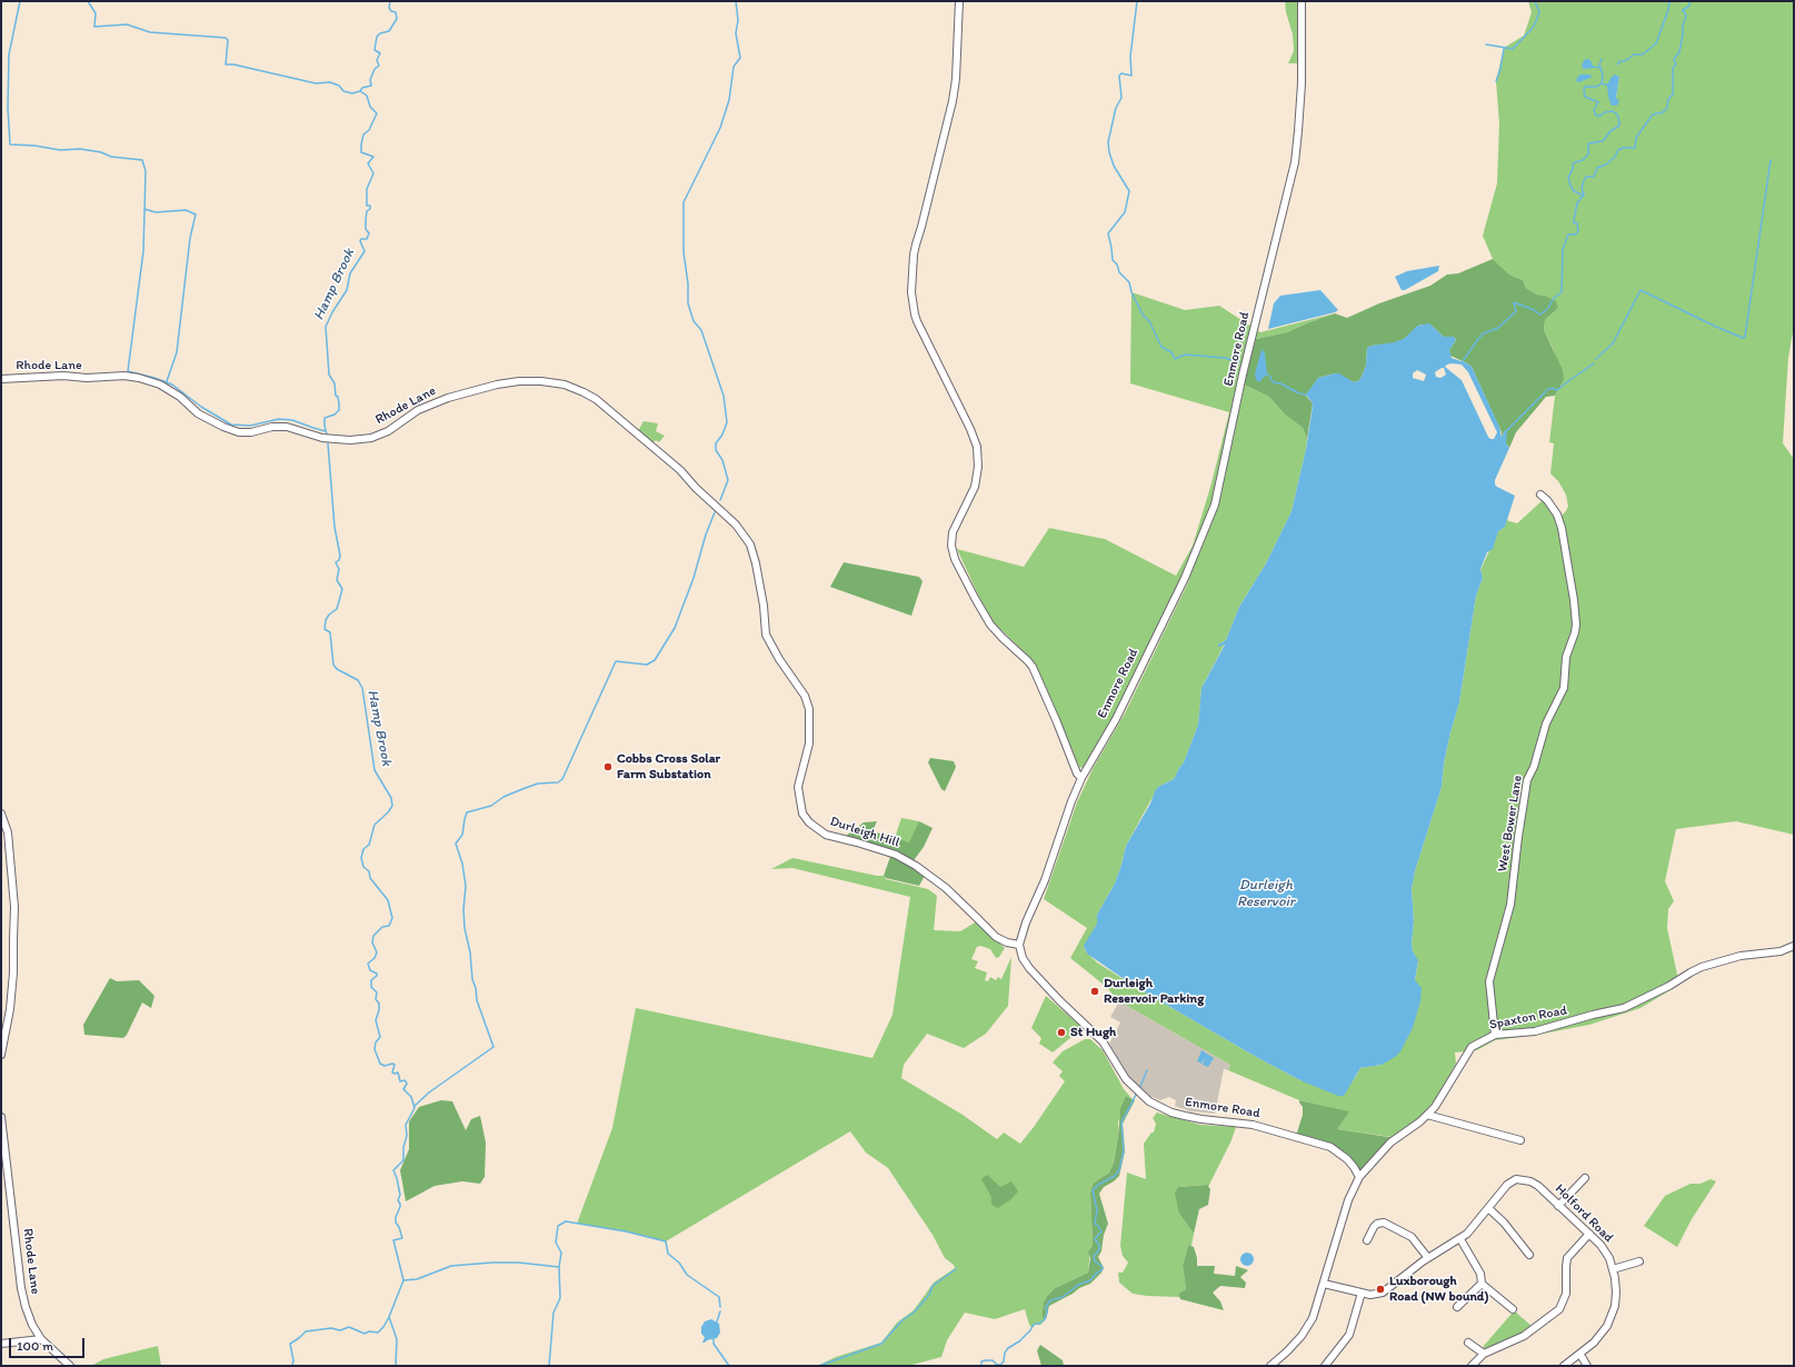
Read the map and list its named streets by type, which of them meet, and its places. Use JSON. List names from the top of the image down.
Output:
{
  "streets": {
    "street": [
      "Enmore Road",
      "Rhode Lane",
      "West Bower Lane",
      "Durleigh Hill",
      "Spaxton Road",
      "Holford Road"
    ]
  },
  "crossings": [
    ["Enmore Road", "Durleigh Hill"],
    ["Enmore Road", "Spaxton Road"],
    ["Rhode Lane", "Durleigh Hill"],
    ["West Bower Lane", "Spaxton Road"]
  ],
  "water": ["Hamp Brook", "Durleigh Reservoir"],
  "places": [
    "Cobbs Cross Solar Farm Substation",
    "Durleigh Reservoir Parking",
    "St Hugh",
    "Luxborough Road (NW bound)"
  ],
  "scale_bar": "100 m"
}
